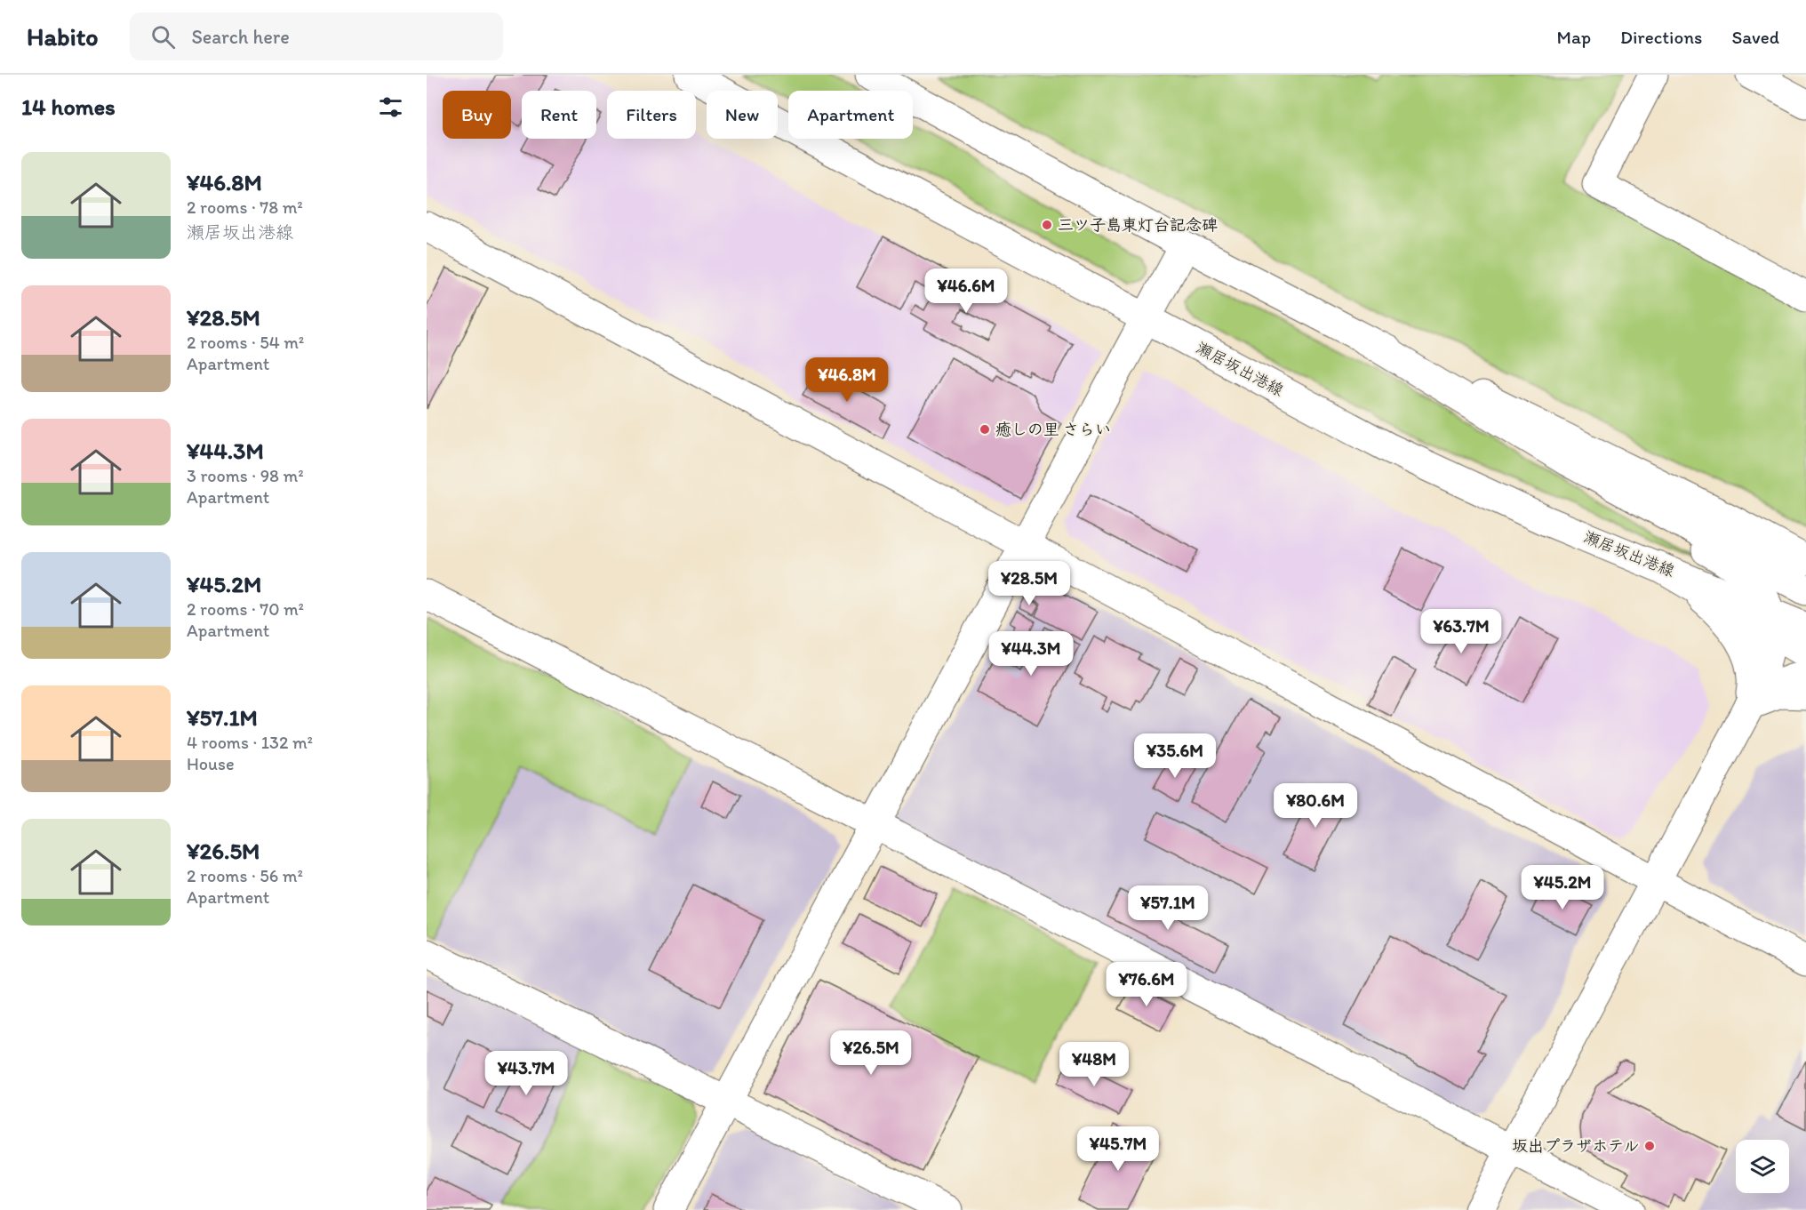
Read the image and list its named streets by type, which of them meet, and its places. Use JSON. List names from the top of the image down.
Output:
{
  "streets": {
    "main road": ["瀬居坂出港線"]
  },
  "places": ["三ツ子島東灯台記念碑", "癒しの里 さらい", "坂出プラザホテル"],
  "page": {
    "header": "Habito",
    "search": "Search here",
    "nav": ["Map", "Directions", "Saved"],
    "heading": "14 homes",
    "chip": [
      "Buy",
      "Rent",
      "Filters",
      "New",
      "Apartment"
    ],
    "list": [
      {
        "name": "¥46.8M",
        "note": "2 rooms · 78 m² · 瀬居坂出港線"
      },
      {
        "name": "¥28.5M",
        "note": "2 rooms · 54 m² · Apartment"
      },
      {
        "name": "¥44.3M",
        "note": "3 rooms · 98 m² · Apartment"
      },
      {
        "name": "¥45.2M",
        "note": "2 rooms · 70 m² · Apartment"
      },
      {
        "name": "¥57.1M",
        "note": "4 rooms · 132 m² · House"
      },
      {
        "name": "¥26.5M",
        "note": "2 rooms · 56 m² · Apartment"
      }
    ],
    "price": [
      "¥46.6M",
      "¥46.8M",
      "¥28.5M",
      "¥63.7M",
      "¥44.3M",
      "¥35.6M",
      "¥80.6M",
      "¥45.2M",
      "¥57.1M",
      "¥76.6M",
      "¥26.5M",
      "¥48M",
      "¥43.7M",
      "¥45.7M"
    ]
  }
}
